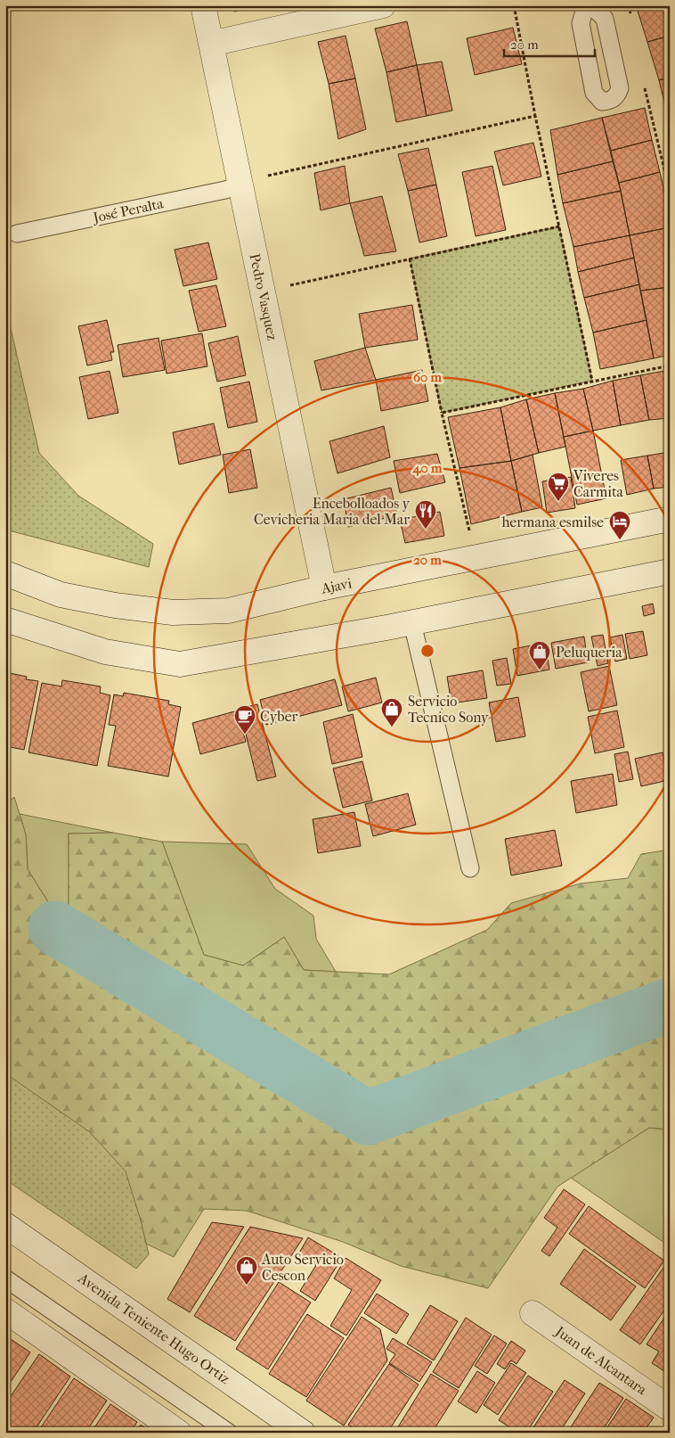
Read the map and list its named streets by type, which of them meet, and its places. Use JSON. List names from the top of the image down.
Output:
{
  "streets": {
    "street": [
      "Pedro Vasquez",
      "Ajavi",
      "Avenida Teniente Hugo Ortiz",
      "Juan de Alcantara"
    ],
    "lane": ["José Peralta"]
  },
  "crossings": [
    ["José Peralta", "Pedro Vasquez"],
    ["Pedro Vasquez", "Ajavi"]
  ],
  "places": {
    "supermarket": ["Viveres Carmita"],
    "restaurant": ["Encebolloados y Cevicheria Maria del Mar"],
    "hotel": ["hermana esmilse"],
    "shop": ["Peluqueria", "Servicio Tecnico Sony", "Auto Servicio Cescon"],
    "cafe": ["Cyber"]
  },
  "scale_bar": "20 m",
  "rings": ["60 m", "40 m", "20 m"]
}
